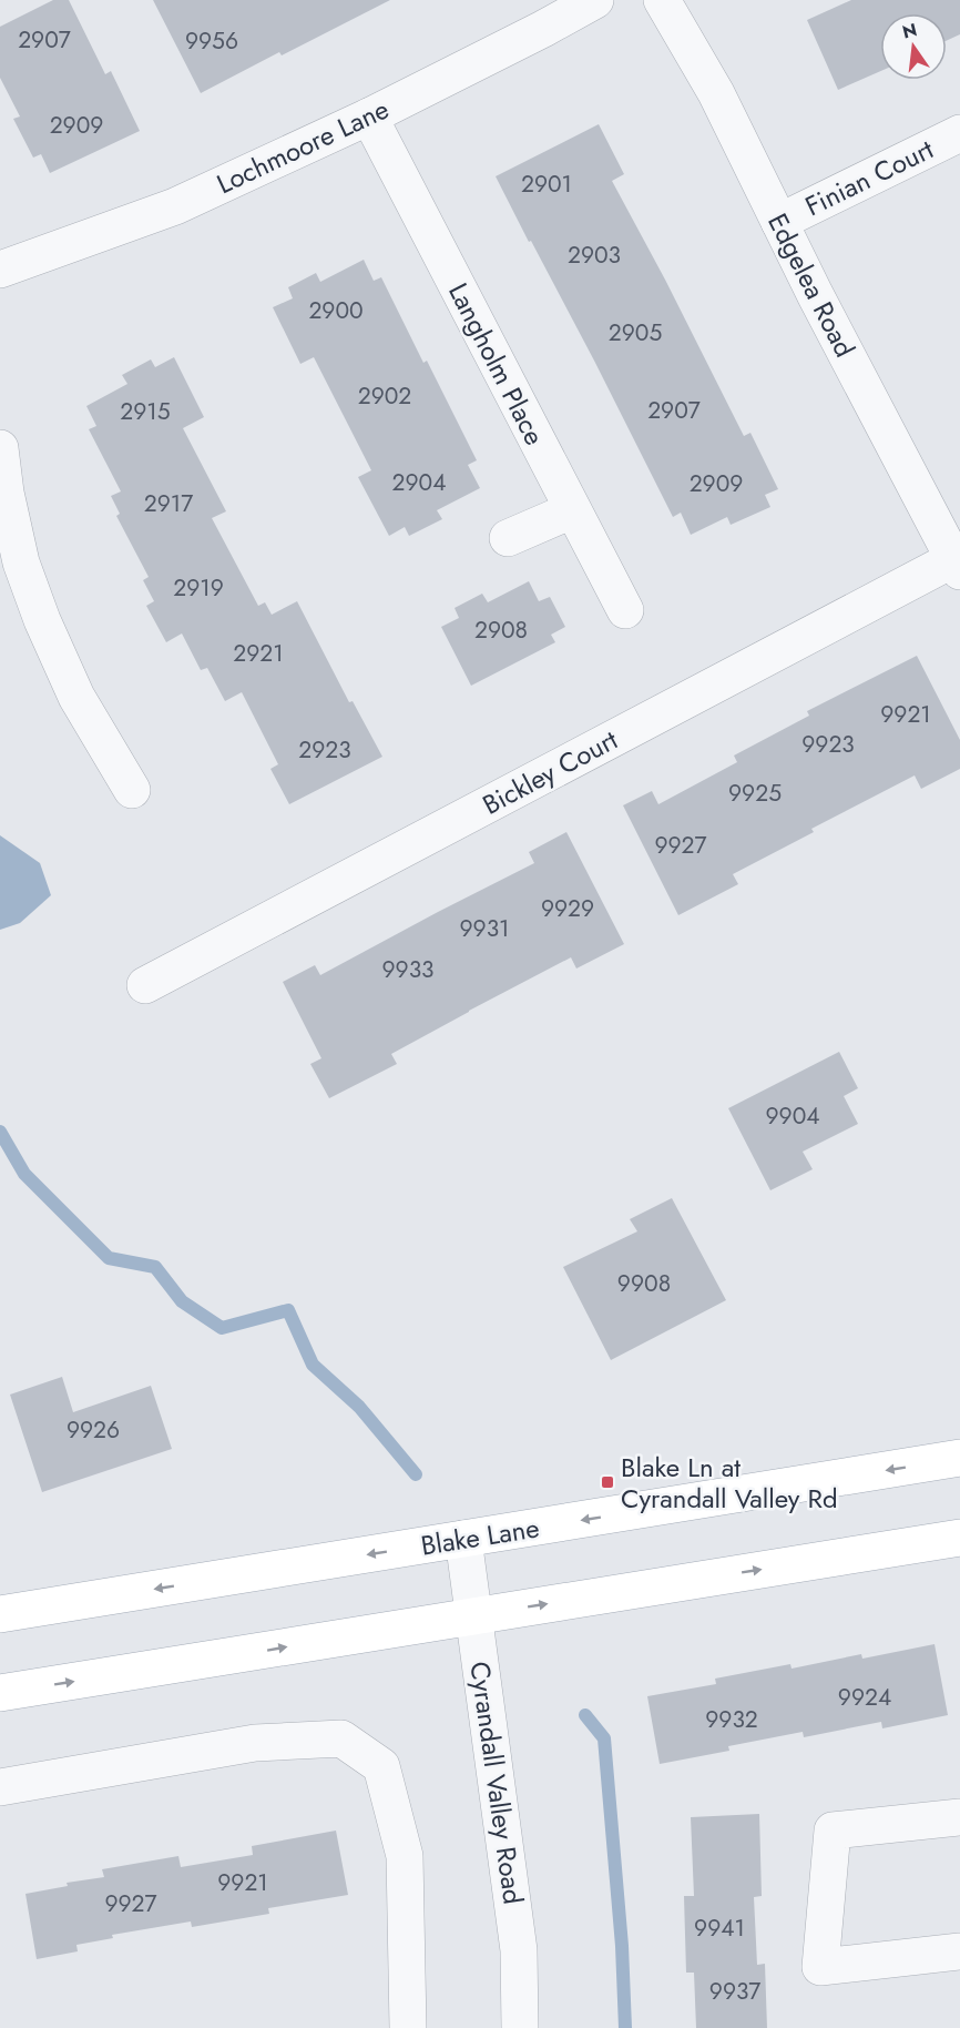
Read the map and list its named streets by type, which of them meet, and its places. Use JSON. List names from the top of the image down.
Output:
{
  "streets": {
    "main road": ["Blake Lane"],
    "street": [
      "Lochmoore Lane",
      "Finian Court",
      "Edgelea Road",
      "Langholm Place",
      "Bickley Court",
      "Cyrandall Valley Road"
    ]
  },
  "crossings": [
    ["Lochmoore Lane", "Langholm Place"],
    ["Finian Court", "Edgelea Road"],
    ["Edgelea Road", "Bickley Court"],
    ["Blake Lane", "Cyrandall Valley Road"]
  ],
  "places": {
    "transit": ["Blake Ln at Cyrandall Valley Rd"]
  },
  "house_numbers": [
    "2907",
    "9956",
    "2909",
    "2901",
    "2903",
    "2900",
    "2905",
    "2902",
    "2907",
    "2915",
    "2904",
    "2909",
    "2917",
    "2919",
    "2908",
    "2921",
    "9921",
    "9923",
    "2923",
    "9925",
    "9927",
    "9929",
    "9931",
    "9933",
    "9904",
    "9908",
    "9926",
    "9924",
    "9932",
    "9921",
    "9927",
    "9941",
    "9937"
  ],
  "north": "top"
}
